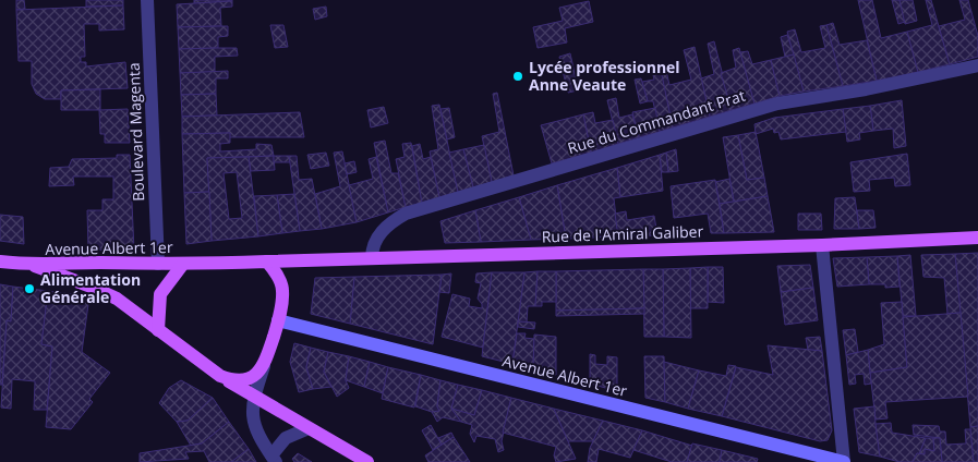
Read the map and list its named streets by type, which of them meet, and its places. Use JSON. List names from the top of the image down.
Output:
{
  "streets": {
    "main road": ["Rue de l'Amiral Galiber", "Avenue Albert 1er"],
    "street": ["Rue du Commandant Prat", "Boulevard Magenta"]
  },
  "crossings": [
    ["Rue du Commandant Prat", "Rue de l'Amiral Galiber"],
    ["Boulevard Magenta", "Avenue Albert 1er"],
    ["Rue de l'Amiral Galiber", "Avenue Albert 1er"]
  ],
  "places": ["Lycée professionnel Anne Veaute", "Alimentation Générale"]
}
